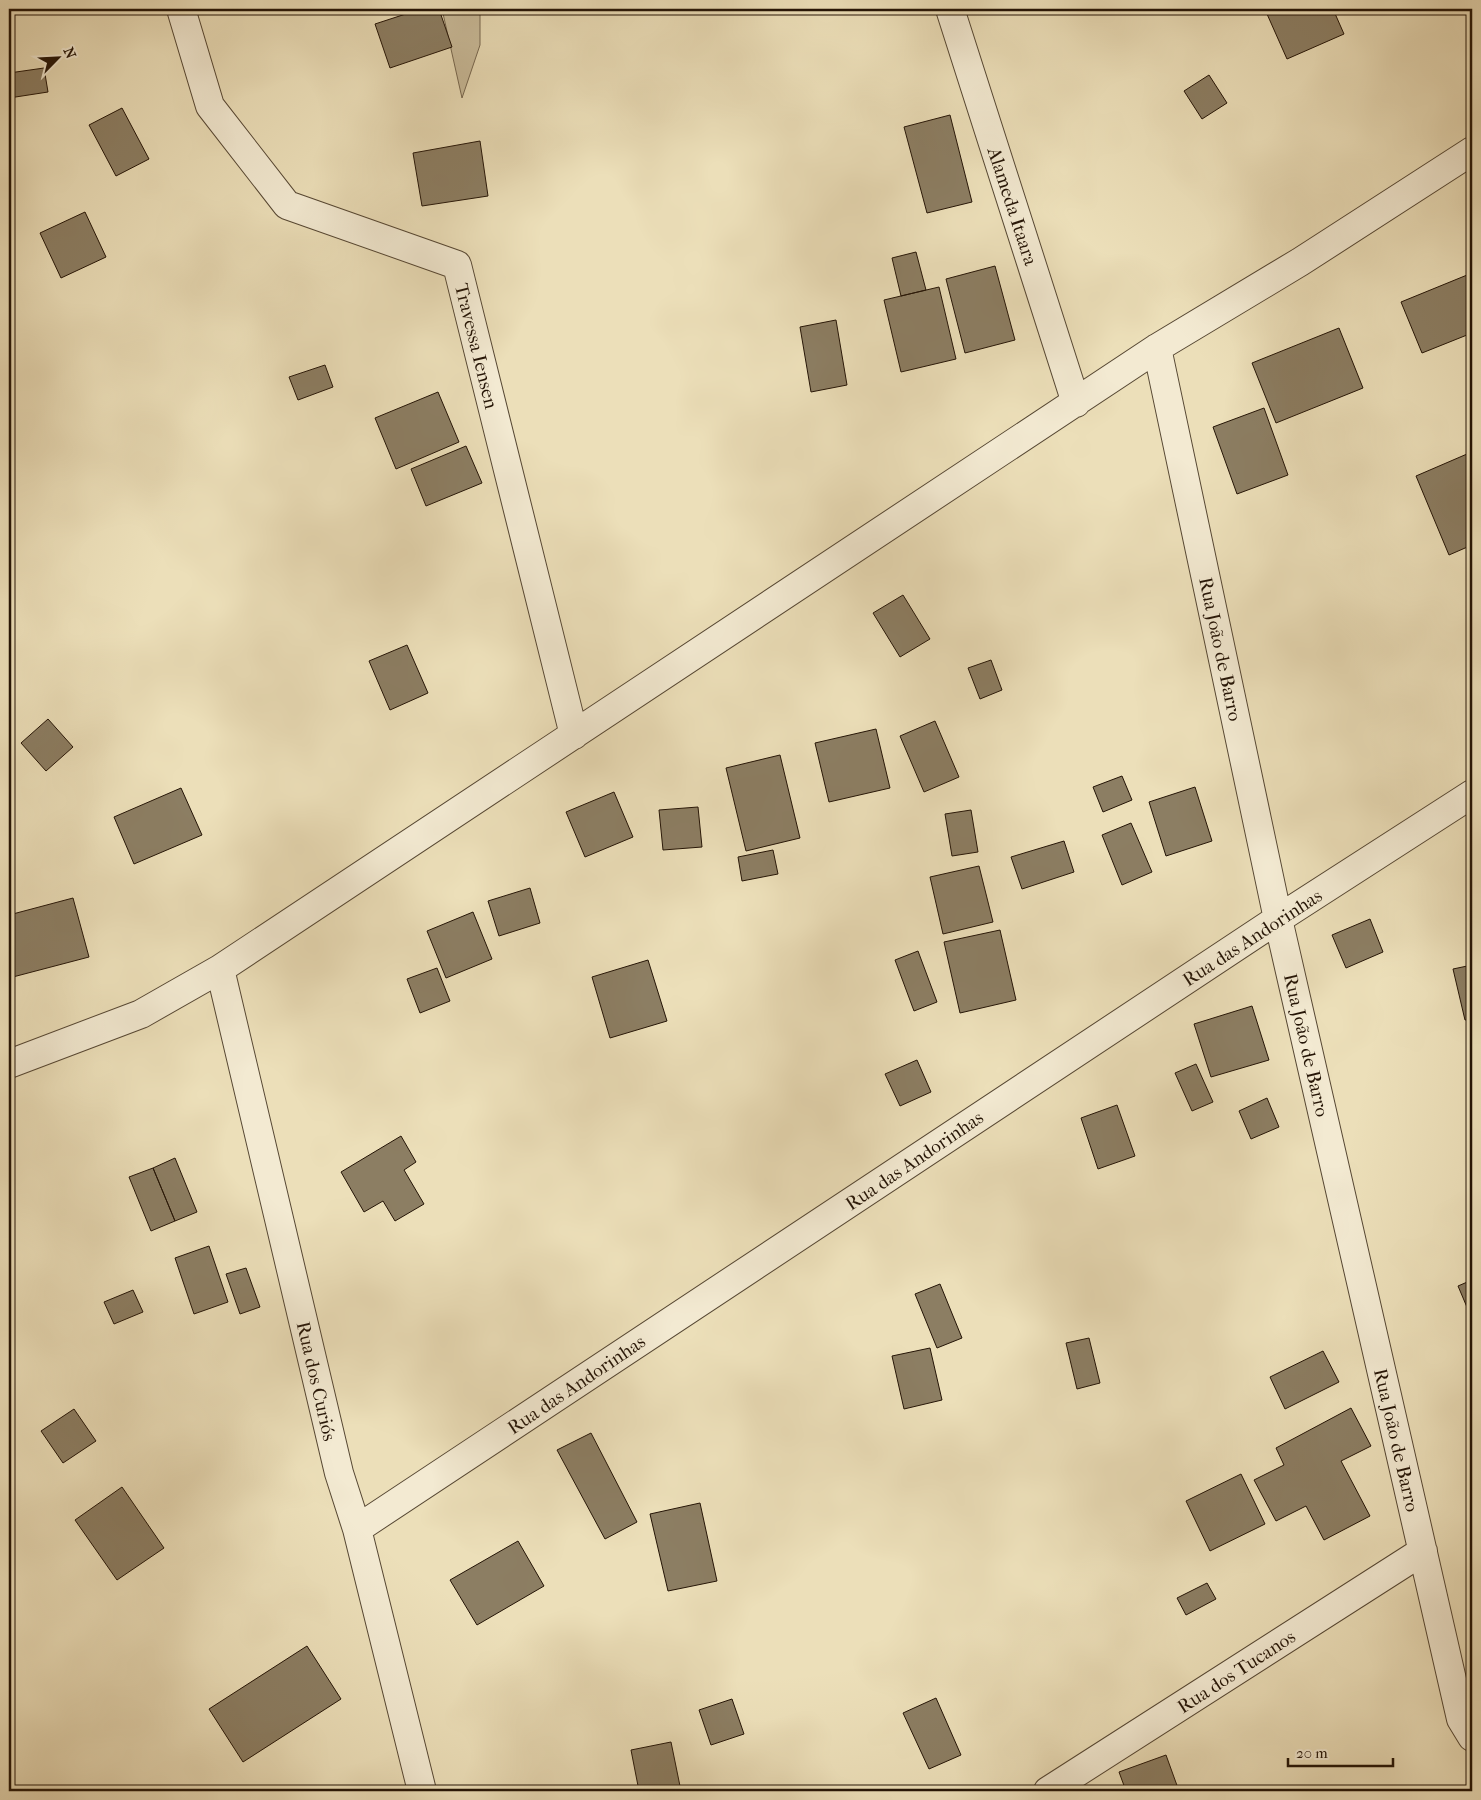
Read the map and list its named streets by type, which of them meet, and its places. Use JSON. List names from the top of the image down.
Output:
{
  "streets": {
    "street": [
      "Alameda Itaara",
      "Travessa Iensen",
      "Rua João de Barro",
      "Rua das Andorinhas",
      "Rua dos Curiós",
      "Rua dos Tucanos"
    ]
  },
  "crossings": [
    ["Rua João de Barro", "Rua das Andorinhas"],
    ["Rua João de Barro", "Rua dos Tucanos"],
    ["Rua das Andorinhas", "Rua dos Curiós"]
  ],
  "scale_bar": "20 m",
  "north": "top right"
}
